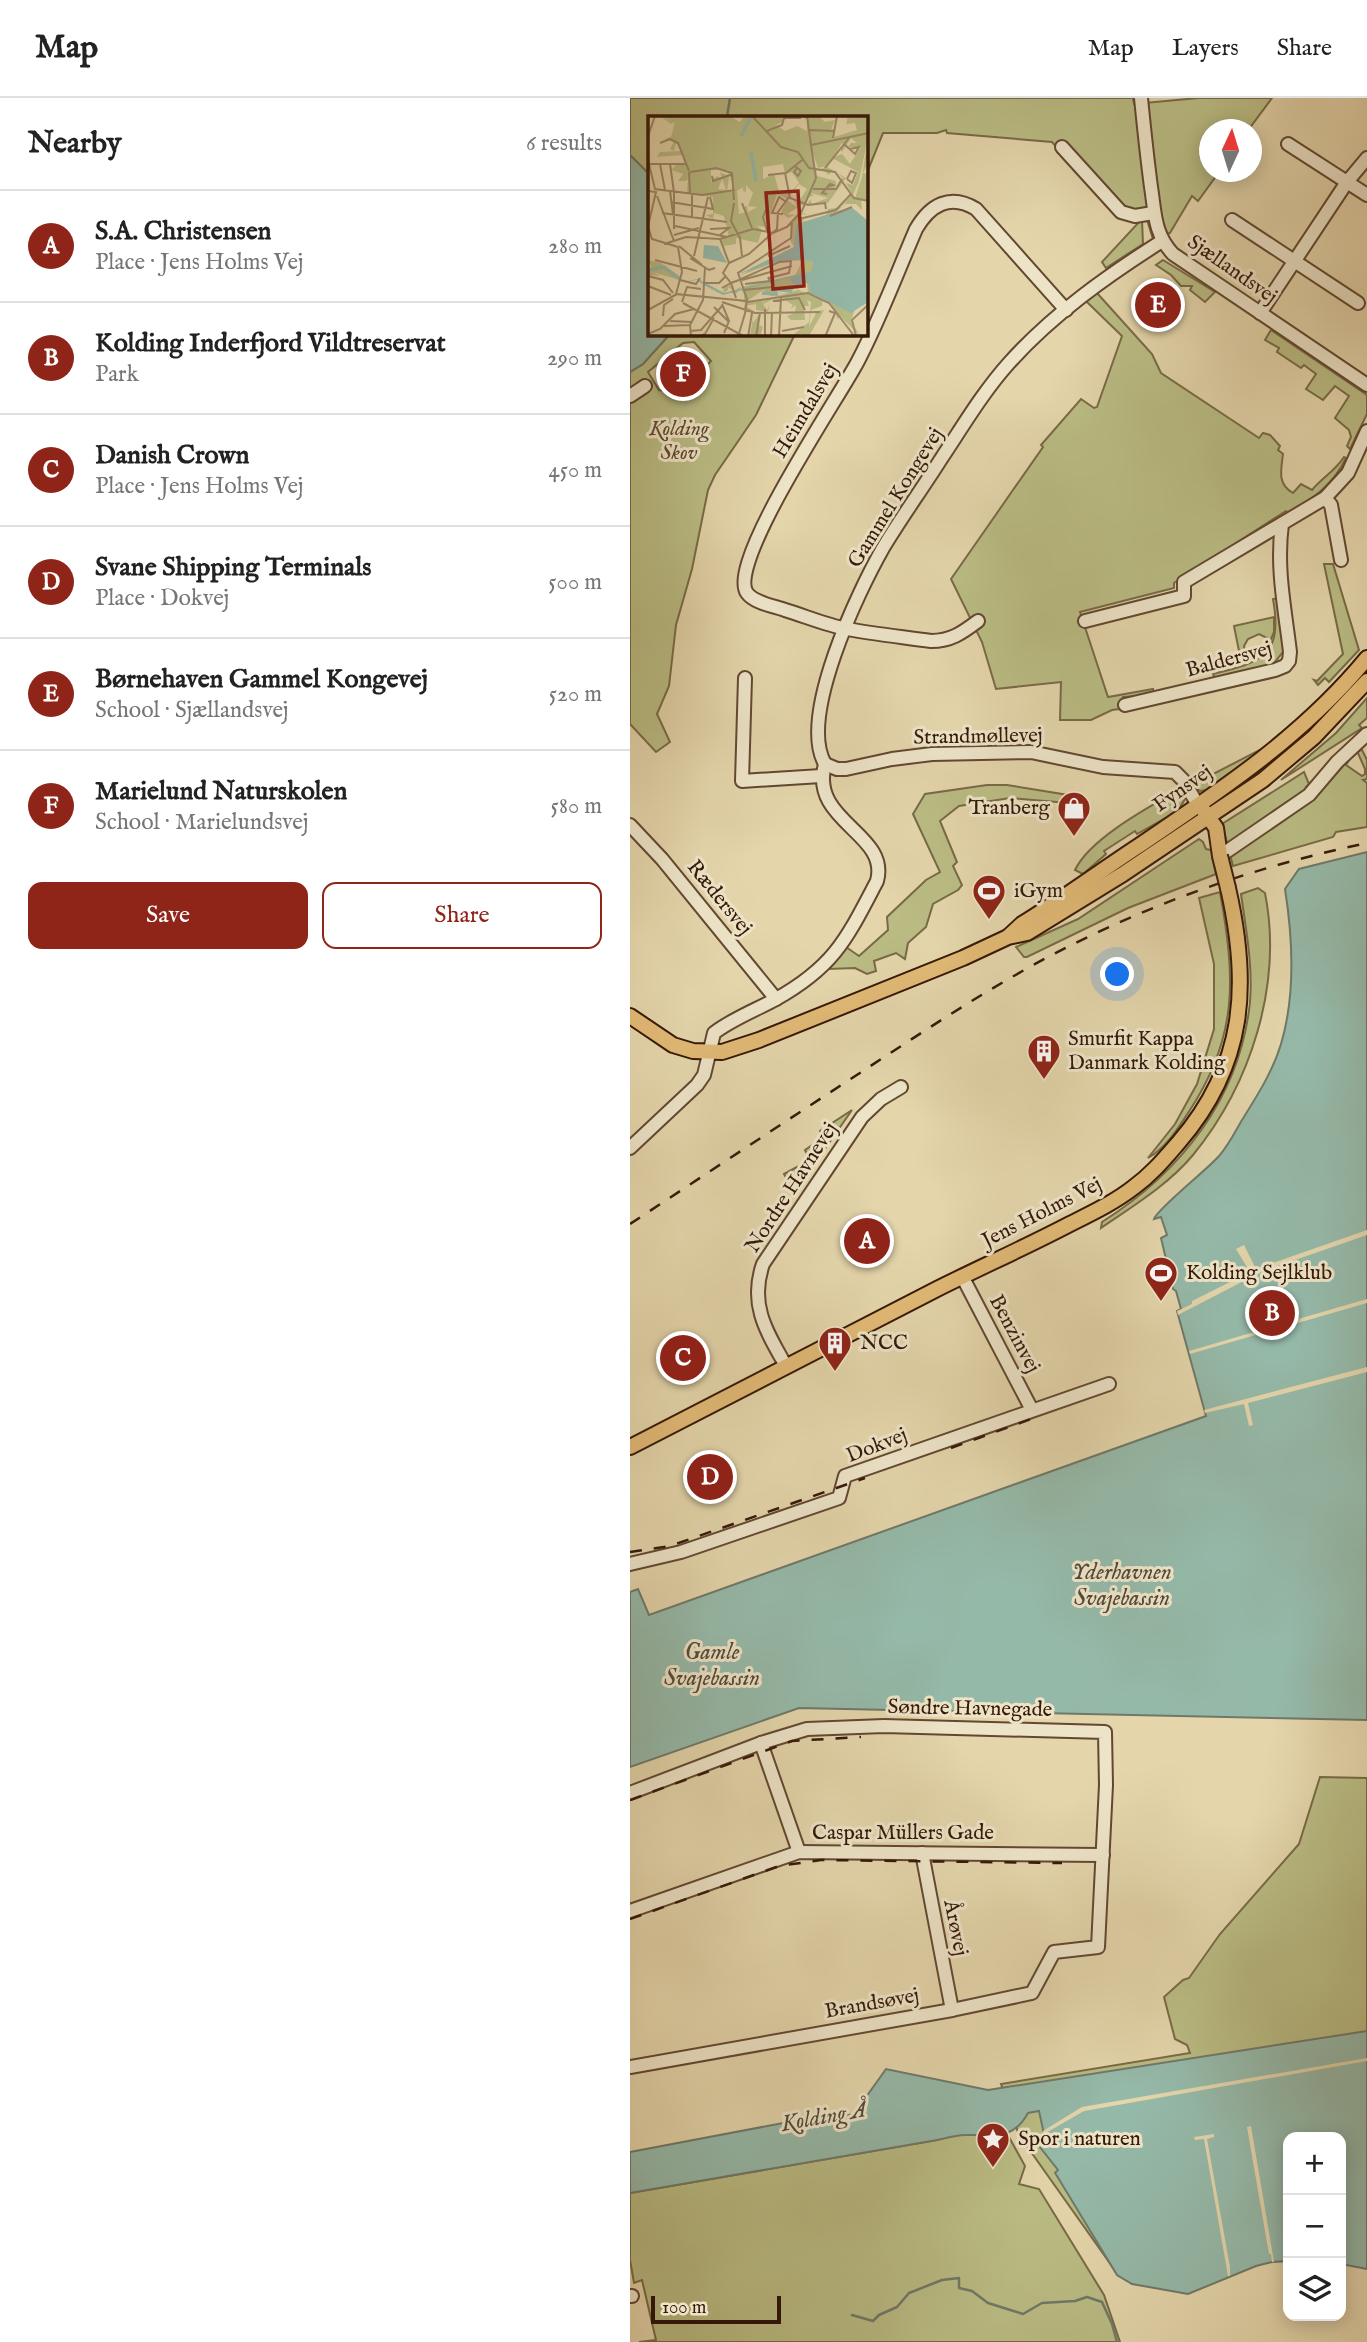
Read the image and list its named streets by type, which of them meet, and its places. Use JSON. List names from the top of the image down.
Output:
{
  "streets": {
    "main road": ["Fynsvej", "Jens Holms Vej"],
    "street": [
      "Sjællandsvej",
      "Heimdalsvej",
      "Gammel Kongevej",
      "Baldersvej",
      "Strandmøllevej",
      "Rædersvej",
      "Nordre Havnevej",
      "Benzinvej",
      "Dokvej",
      "Søndre Havnegade",
      "Caspar Müllers Gade",
      "Årøvej",
      "Brandsøvej"
    ]
  },
  "crossings": [
    ["Sjællandsvej", "Gammel Kongevej"],
    ["Heimdalsvej", "Gammel Kongevej"],
    ["Gammel Kongevej", "Strandmøllevej"],
    ["Gammel Kongevej", "Fynsvej"],
    ["Gammel Kongevej", "Rædersvej"],
    ["Strandmøllevej", "Fynsvej"],
    ["Fynsvej", "Jens Holms Vej"],
    ["Nordre Havnevej", "Jens Holms Vej"],
    ["Jens Holms Vej", "Benzinvej"],
    ["Benzinvej", "Dokvej"],
    ["Søndre Havnegade", "Caspar Müllers Gade"],
    ["Søndre Havnegade", "Brandsøvej"],
    ["Caspar Müllers Gade", "Årøvej"],
    ["Årøvej", "Brandsøvej"]
  ],
  "water": ["Yderhavnen Svajebassin", "Gamle Svajebassin", "Kolding Å"],
  "parks": ["Kolding Skov"],
  "places": {
    "shop": ["Tranberg"],
    "sports": ["iGym", "Kolding Sejlklub"],
    "building": ["Smurfit Kappa Danmark Kolding", "NCC"],
    "place": ["Spor i naturen"]
  },
  "scale_bar": "100 m",
  "north": "top",
  "page": {
    "header": "Map",
    "nav": ["Map", "Layers", "Share"],
    "heading": ["Nearby", "6 results"],
    "list": [
      {
        "mark": "A",
        "name": "S.A. Christensen",
        "note": "Place · Jens Holms Vej",
        "value": "280 m"
      },
      {
        "mark": "B",
        "name": "Kolding Inderfjord Vildtreservat",
        "note": "Park",
        "value": "290 m"
      },
      {
        "mark": "C",
        "name": "Danish Crown",
        "note": "Place · Jens Holms Vej",
        "value": "450 m"
      },
      {
        "mark": "D",
        "name": "Svane Shipping Terminals",
        "note": "Place · Dokvej",
        "value": "500 m"
      },
      {
        "mark": "E",
        "name": "Børnehaven Gammel Kongevej",
        "note": "School · Sjællandsvej",
        "value": "520 m"
      },
      {
        "mark": "F",
        "name": "Marielund Naturskolen",
        "note": "School · Marielundsvej",
        "value": "580 m"
      }
    ],
    "pins": [
      "E",
      "F",
      "A",
      "B",
      "C",
      "D"
    ],
    "buttons": ["Save", "Share"],
    "map_buttons": ["+", "−"],
    "scale": "100 m"
  }
}
